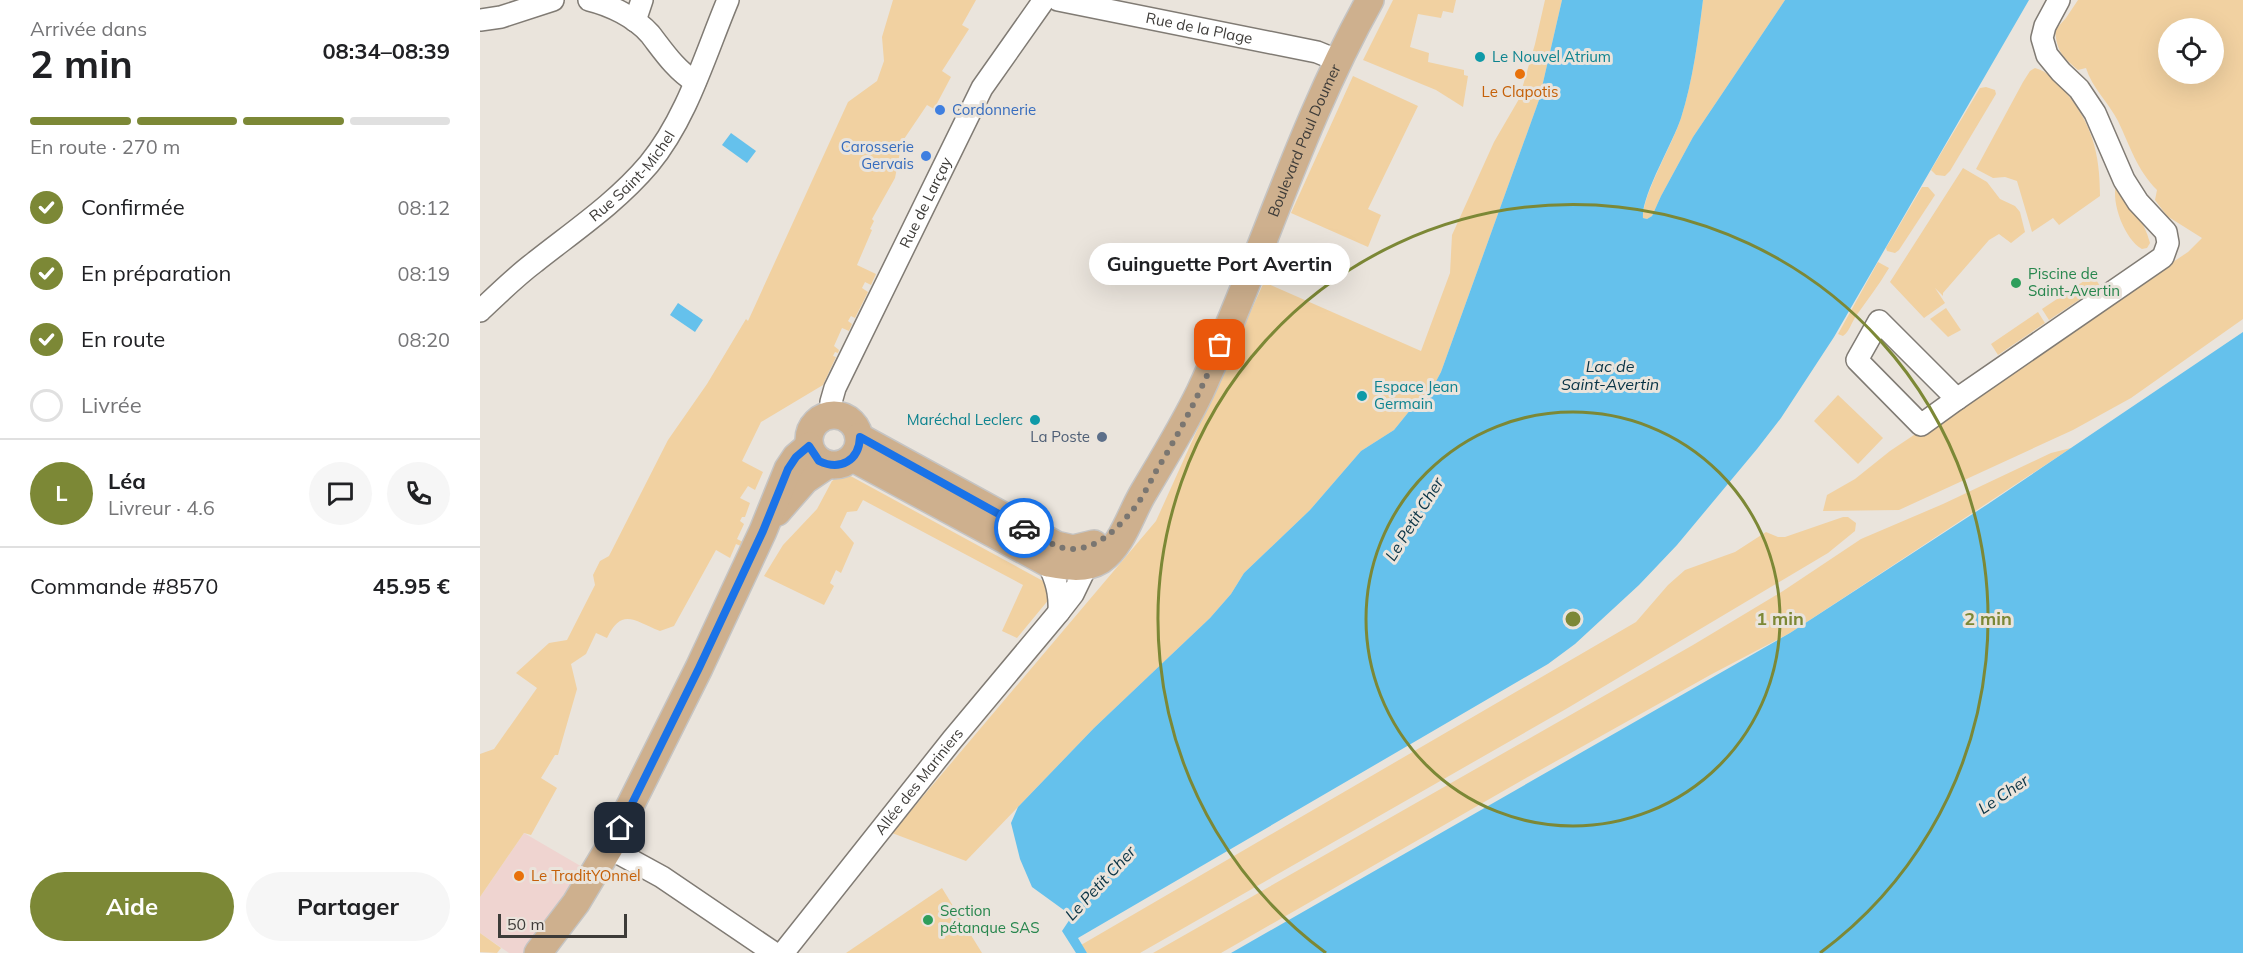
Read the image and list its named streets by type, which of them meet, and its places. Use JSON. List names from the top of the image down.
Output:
{
  "streets": {
    "main road": ["Boulevard Paul Doumer"],
    "street": [
      "Rue de la Plage",
      "Rue Saint-Michel",
      "Rue de Larçay",
      "Allée des Mariniers"
    ]
  },
  "crossings": [
    ["Rue de la Plage", "Boulevard Paul Doumer"]
  ],
  "water": ["Lac de Saint-Avertin", "Le Petit Cher", "Le Cher"],
  "places": [
    "Le Nouvel Atrium",
    "Le Clapotis",
    "Cordonnerie",
    "Carosserie Gervais",
    "Piscine de Saint-Avertin",
    "Guinguette Port Avertin",
    "Espace Jean Germain",
    "Maréchal Leclerc",
    "La Poste",
    "Le TraditYOnnel",
    "Section pétanque SAS"
  ],
  "scale_bar": "50 m",
  "page": {
    "heading": ["2 min", "Arrivée dans", "08:34–08:39"],
    "panel": [
      "Léa",
      "Livreur · 4.6",
      "Commande #8570",
      "45.95 €"
    ],
    "bar": "En route · 270 m",
    "list": [
      ["Confirmée", "08:12"],
      ["En préparation", "08:19"],
      ["En route", "08:20"],
      "Livrée"
    ],
    "bubble": "Guinguette Port Avertin",
    "round": "L",
    "buttons": ["Aide", "Partager"],
    "scale": "50 m"
  },
  "rings": ["1 min", "2 min"]
}
